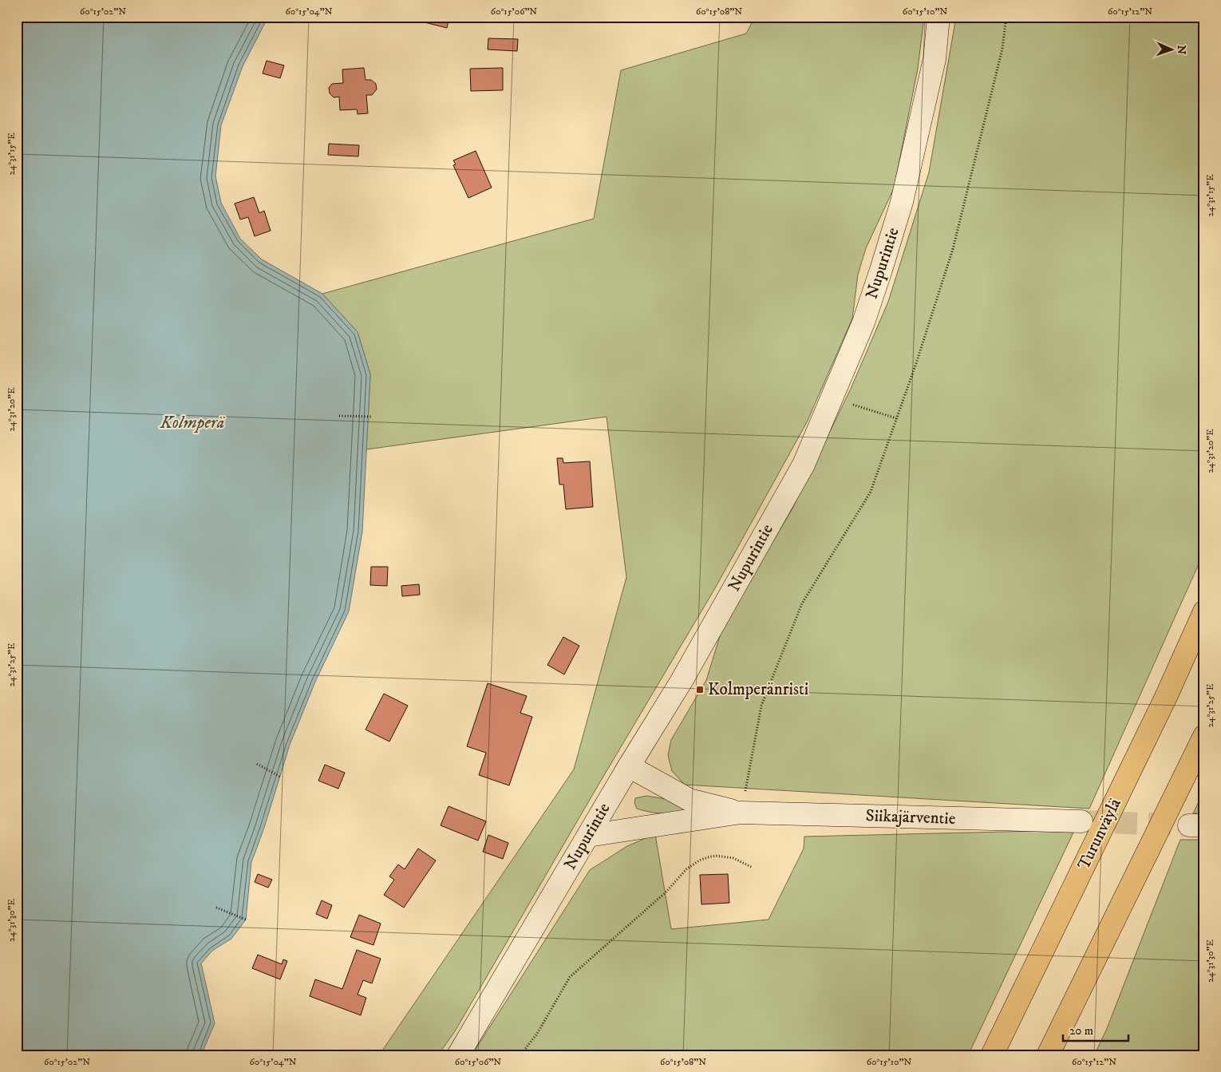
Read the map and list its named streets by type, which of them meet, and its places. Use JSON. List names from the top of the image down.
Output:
{
  "streets": {
    "highway": ["Turunväylä"],
    "main road": ["Nupurintie", "Siikajärventie"]
  },
  "water": ["Kolmperä"],
  "places": {
    "transit": ["Kolmperänristi"]
  },
  "scale_bar": "20 m",
  "north": "right",
  "coordinates": [
    "60°15'02\"N",
    "60°15'04\"N",
    "60°15'06\"N",
    "60°15'08\"N",
    "60°15'10\"N",
    "60°15'12\"N",
    "24°31'15\"E",
    "24°31'20\"E",
    "24°31'25\"E",
    "24°31'30\"E"
  ]
}
